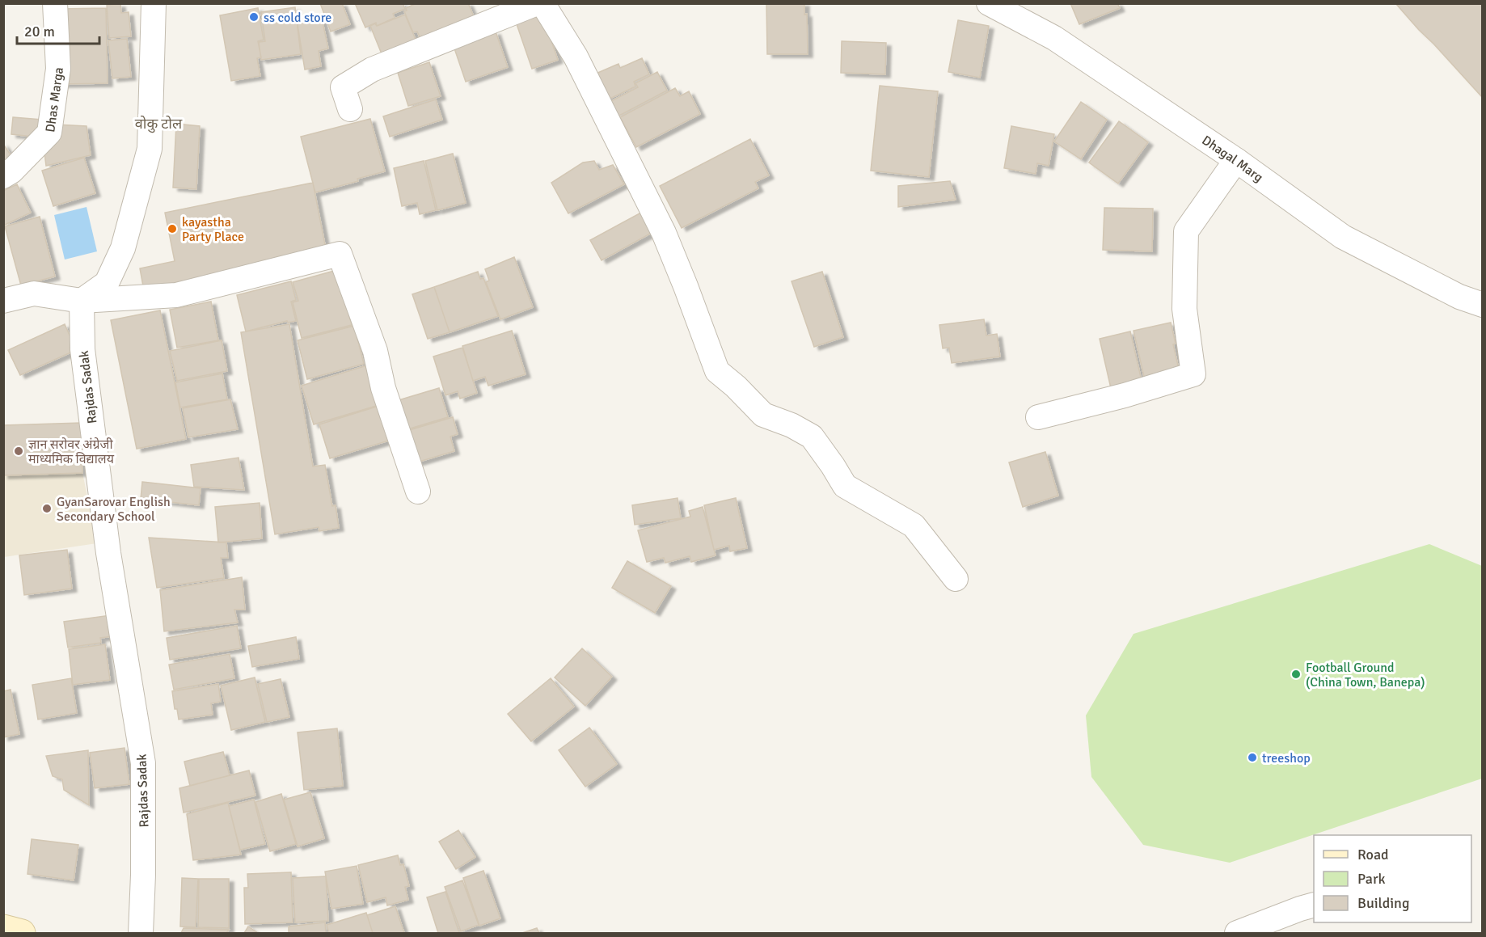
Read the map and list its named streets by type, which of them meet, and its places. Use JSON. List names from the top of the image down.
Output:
{
  "streets": {
    "street": ["Dhas Marga", "Dhagal Marg", "Rajdas Sadak"]
  },
  "districts": ["वोकु टोल"],
  "places": [
    "ss cold store",
    "kayastha Party Place",
    "ज्ञान सरोवर अंग्रेजी माध्यमिक विद्यालय",
    "GyanSarovar English Secondary School",
    "Football Ground (China Town, Banepa)",
    "treeshop"
  ],
  "legend": ["Road", "Park", "Building"],
  "scale_bar": "20 m"
}
